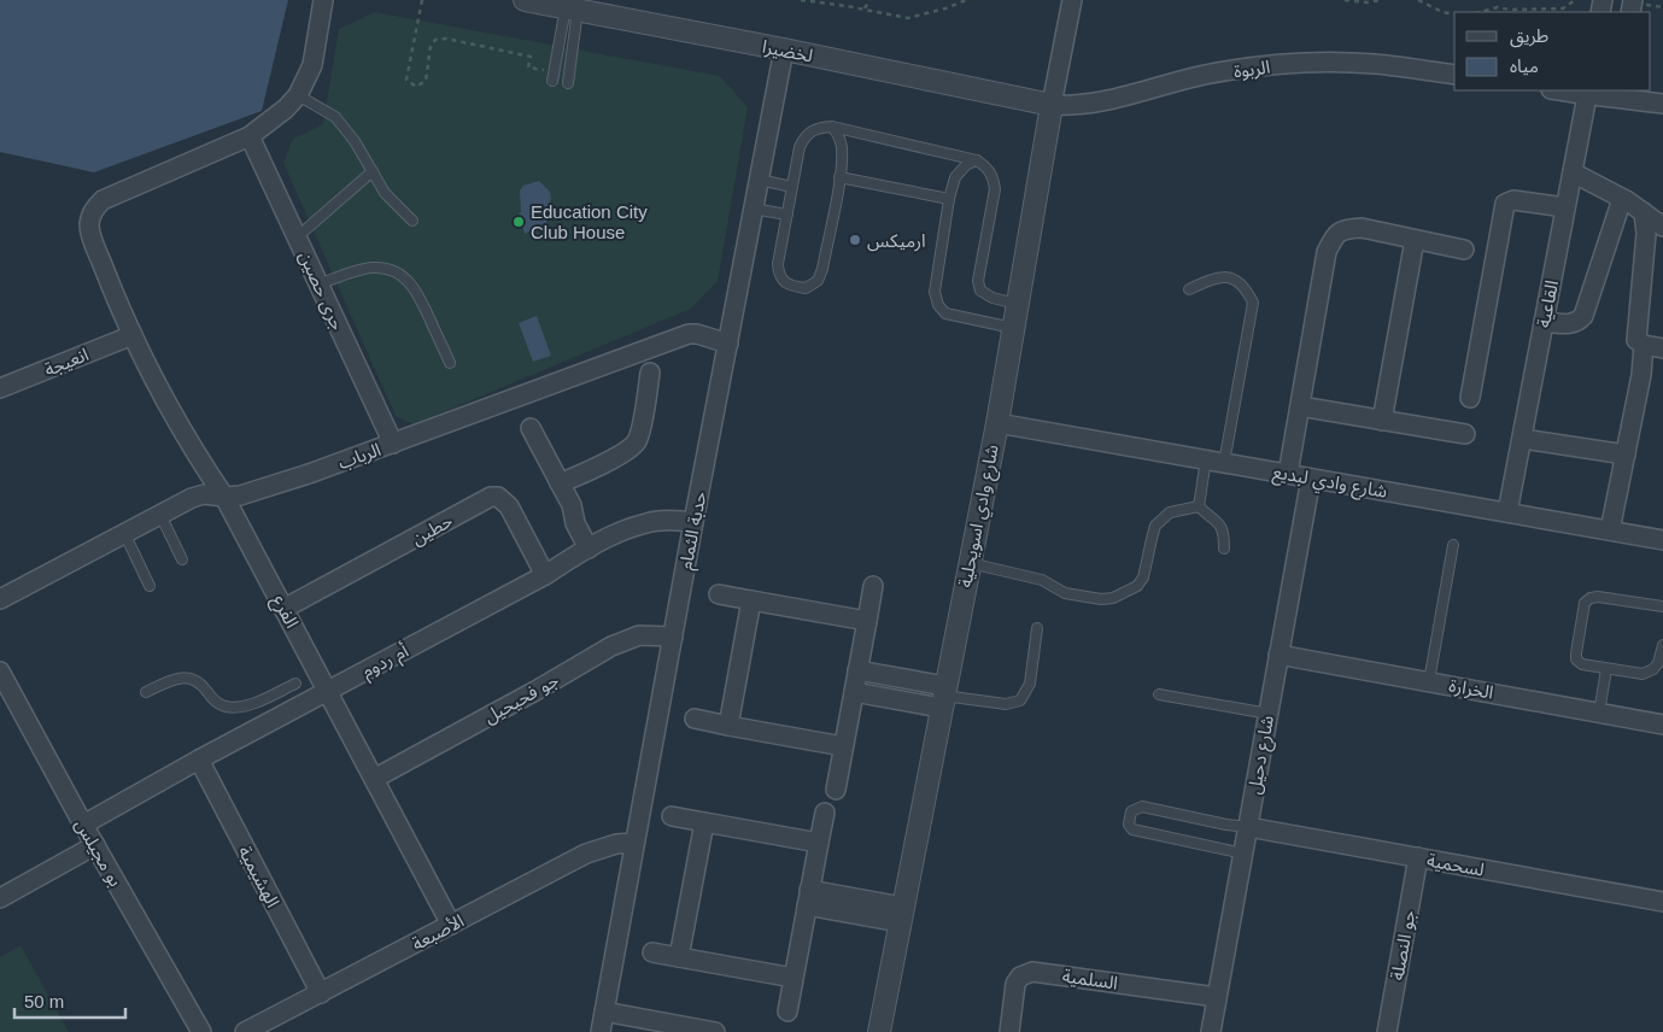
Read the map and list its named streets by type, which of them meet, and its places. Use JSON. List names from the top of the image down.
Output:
{
  "streets": {
    "street": [
      "لخضيرا",
      "الربوة",
      "جرى حصين",
      "القاعية",
      "انعيجة",
      "الرباب",
      "شارع وادي لبديع",
      "شارع وادي اسويحلية",
      "حطين",
      "حدبة الثمام",
      "الفرع",
      "أم ردوم",
      "الخرارة",
      "جو فحيحيل",
      "شارع دحيل",
      "بو مجيلس",
      "لسحمية",
      "الهشيمية",
      "الأصبعة",
      "جو النصلة",
      "السلمية"
    ]
  },
  "crossings": [
    ["لخضيرا", "الربوة"],
    ["لخضيرا", "شارع وادي اسويحلية"],
    ["لخضيرا", "حدبة الثمام"],
    ["الربوة", "شارع وادي اسويحلية"],
    ["جرى حصين", "الرباب"],
    ["جرى حصين", "الفرع"],
    ["القاعية", "شارع وادي لبديع"],
    ["انعيجة", "الفرع"],
    ["الرباب", "حدبة الثمام"],
    ["الرباب", "الفرع"],
    ["شارع وادي لبديع", "شارع وادي اسويحلية"],
    ["شارع وادي لبديع", "شارع دحيل"],
    ["حطين", "الفرع"],
    ["حطين", "أم ردوم"],
    ["حدبة الثمام", "أم ردوم"],
    ["حدبة الثمام", "جو فحيحيل"],
    ["حدبة الثمام", "الأصبعة"],
    ["الفرع", "أم ردوم"],
    ["الفرع", "جو فحيحيل"],
    ["الفرع", "الأصبعة"],
    ["أم ردوم", "بو مجيلس"],
    ["أم ردوم", "الهشيمية"],
    ["الخرارة", "شارع دحيل"],
    ["شارع دحيل", "لسحمية"],
    ["شارع دحيل", "السلمية"],
    ["لسحمية", "جو النصلة"],
    ["الهشيمية", "الأصبعة"]
  ],
  "places": ["Education City Club House", "ارميكس"],
  "legend": ["طريق", "مياه"],
  "scale_bar": "50 m"
}
